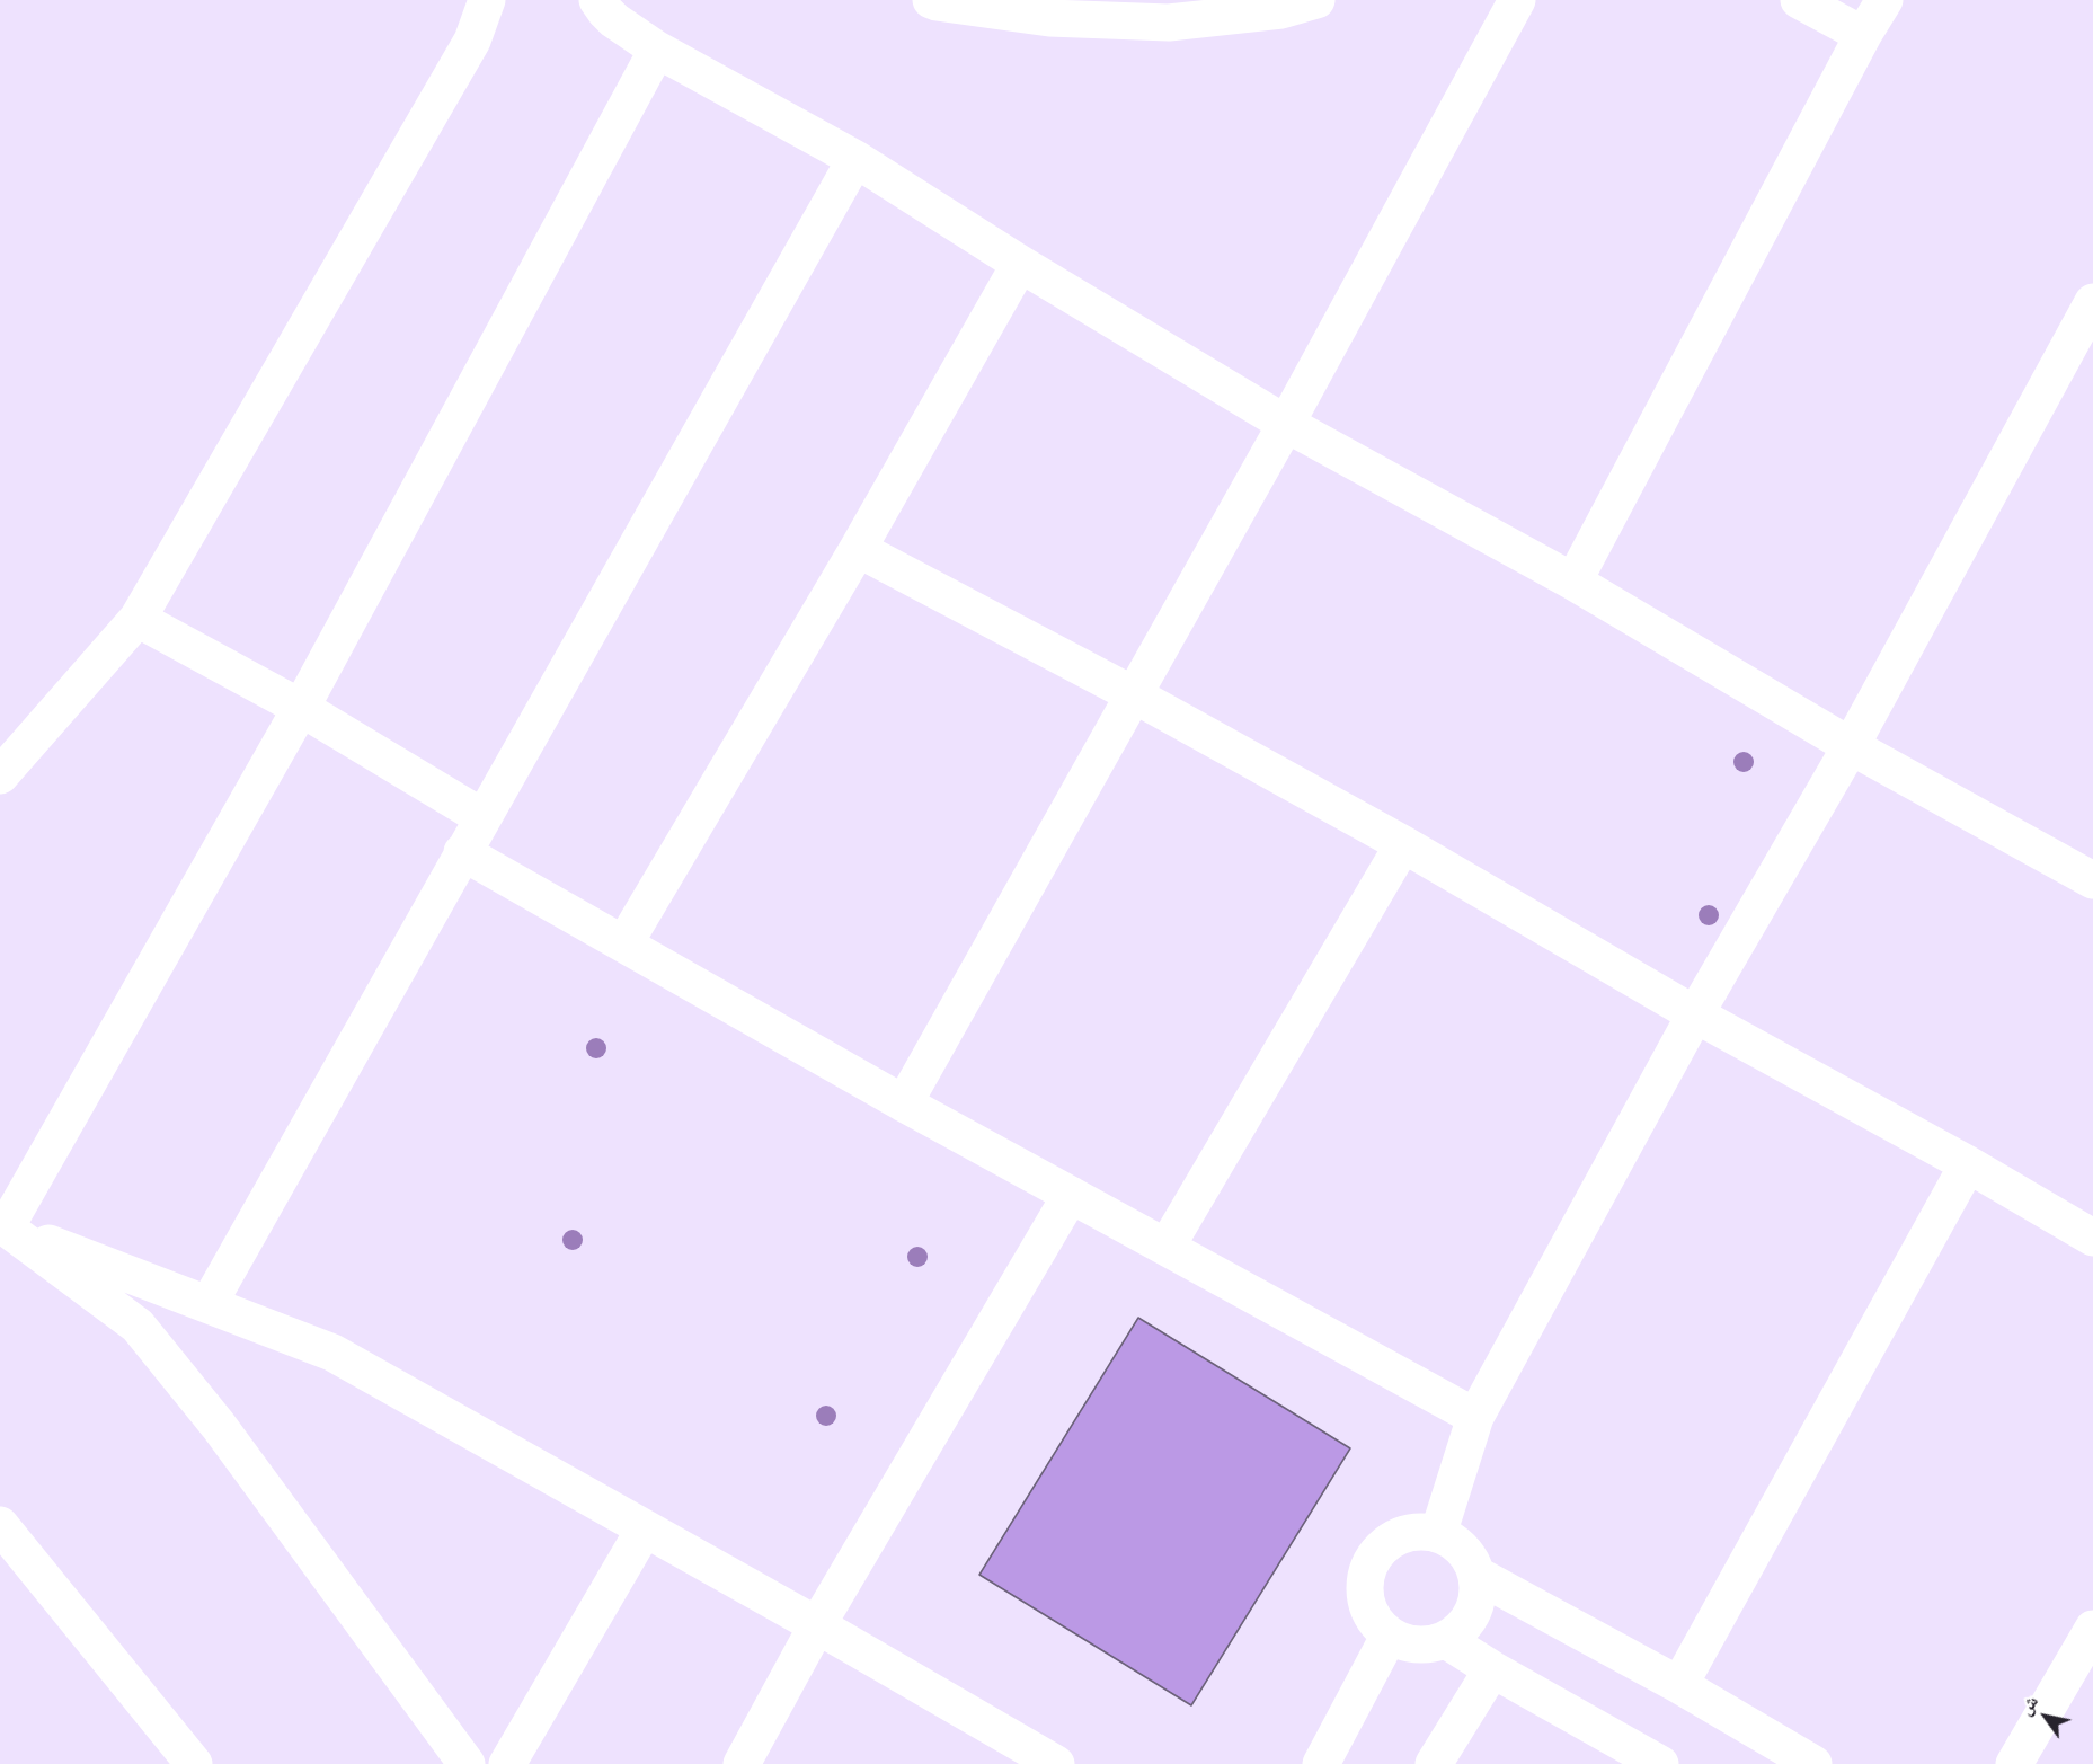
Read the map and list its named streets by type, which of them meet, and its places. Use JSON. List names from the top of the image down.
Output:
{
  "north": "top left"
}
